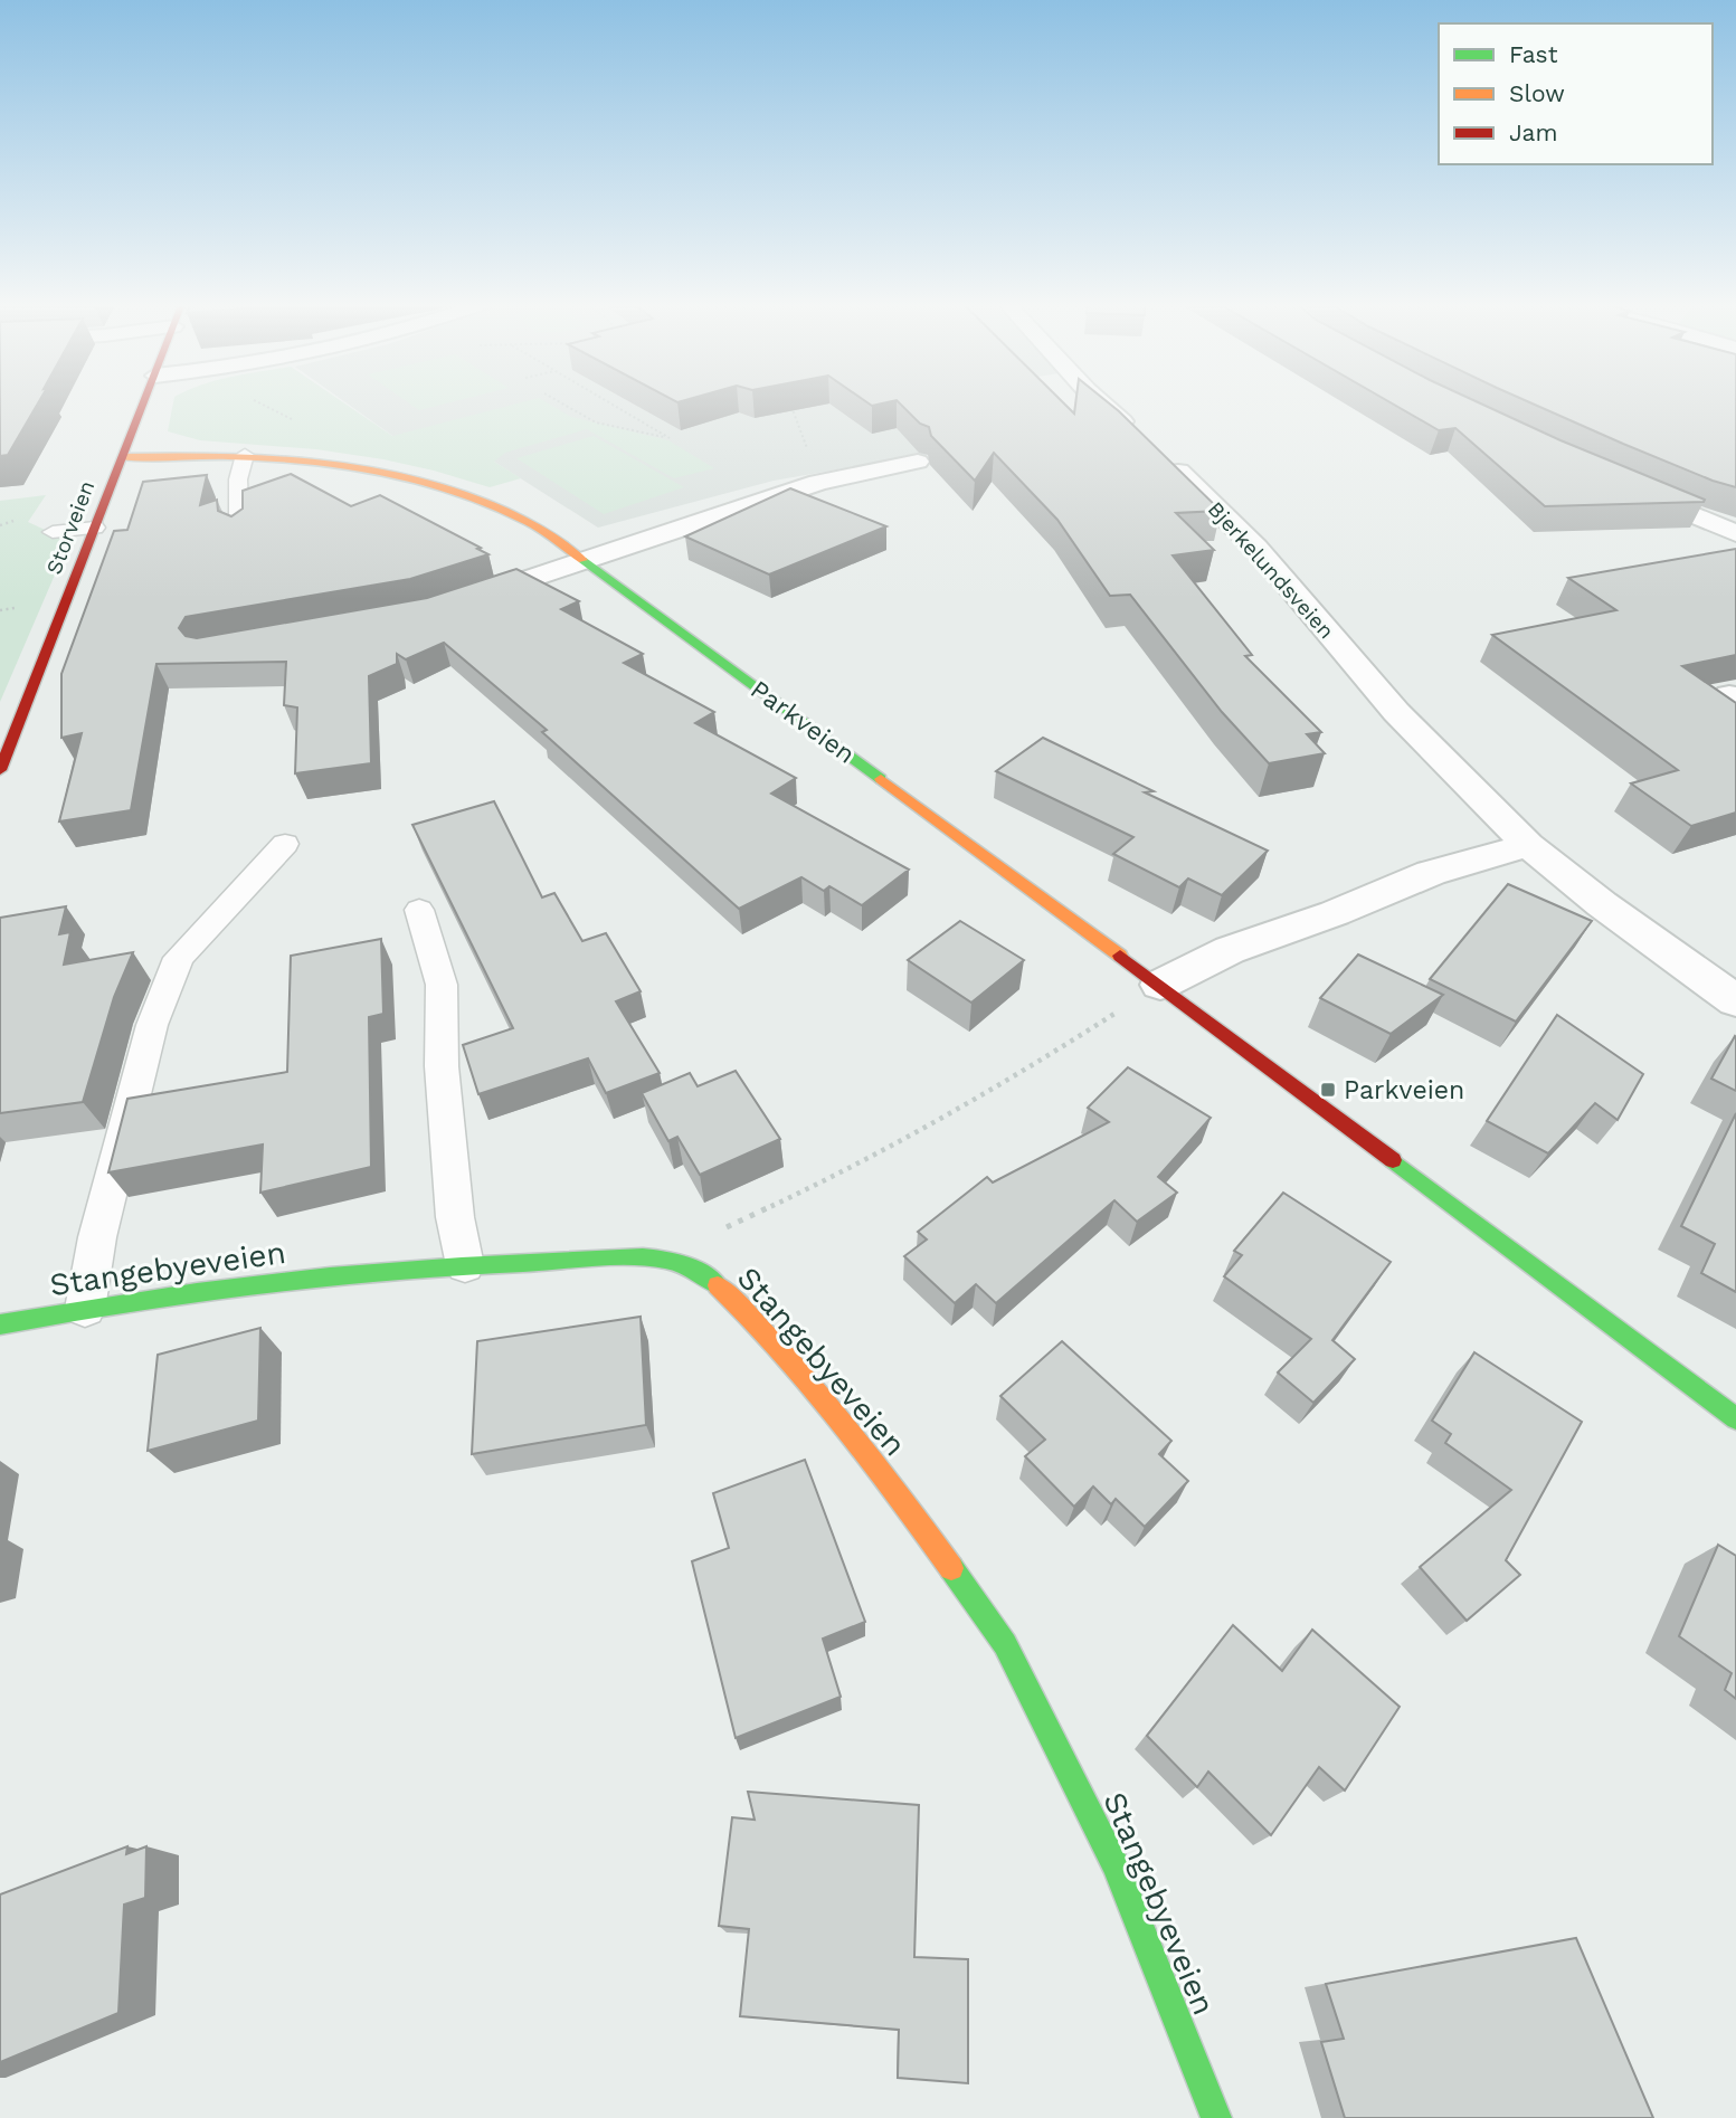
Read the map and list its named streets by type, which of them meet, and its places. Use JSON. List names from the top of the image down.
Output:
{
  "streets": {
    "street": [
      "Storveien",
      "Bjerkelundsveien",
      "Parkveien",
      "Stangebyeveien"
    ]
  },
  "crossings": [
    ["Storveien", "Parkveien"]
  ],
  "places": {
    "transit": ["Parkveien"]
  },
  "legend": ["Fast", "Slow", "Jam"]
}
